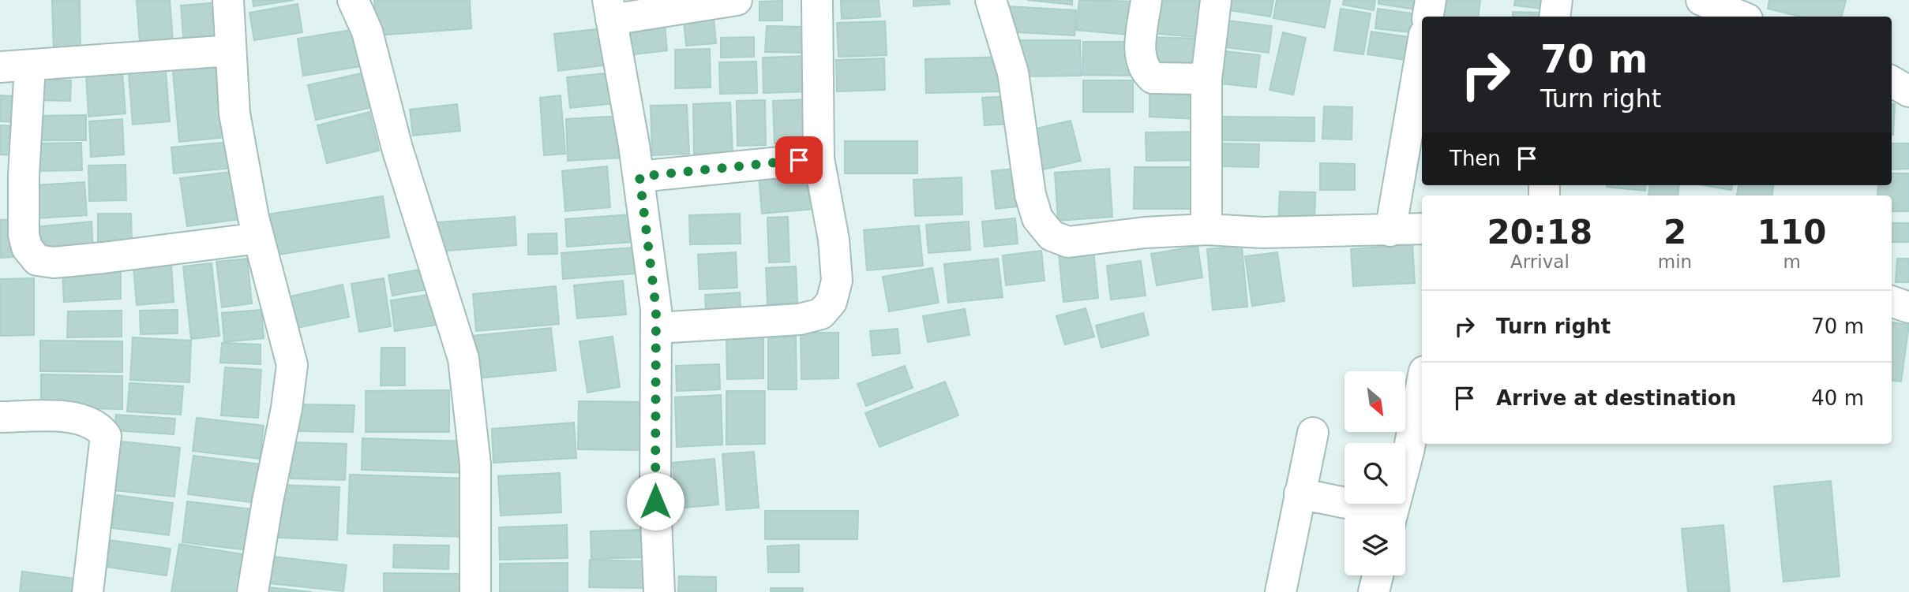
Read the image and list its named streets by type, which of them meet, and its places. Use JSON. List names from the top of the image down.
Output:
{
  "north": "bottom right",
  "page": {
    "turn": ["70 m", "Turn right"],
    "then": "Then",
    "eta": [
      "20:18",
      "Arrival",
      "2",
      "min",
      "110",
      "m"
    ],
    "list": [
      {
        "name": "Turn right",
        "value": "70 m"
      },
      {
        "name": "Arrive at destination",
        "value": "40 m"
      }
    ]
  }
}
